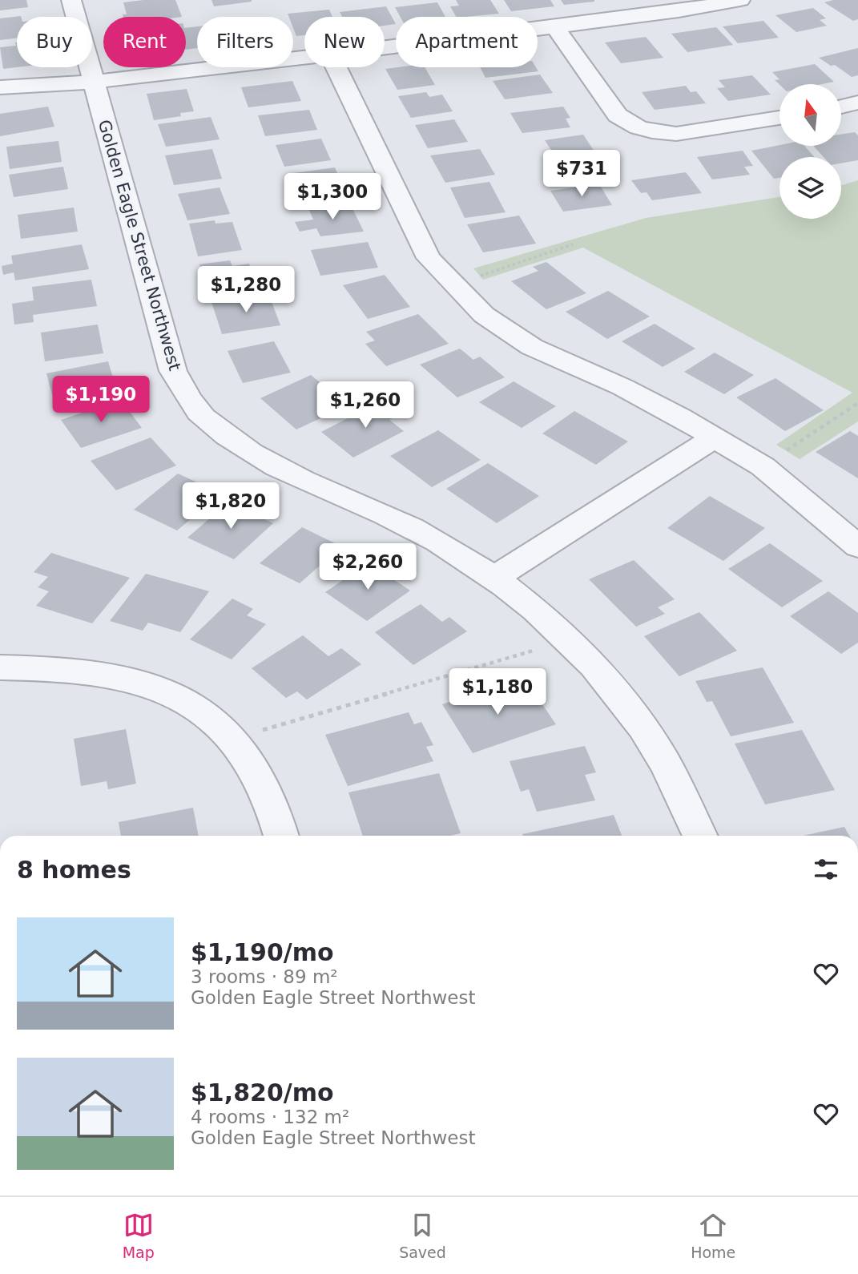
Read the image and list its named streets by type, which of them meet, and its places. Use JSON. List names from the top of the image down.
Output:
{
  "streets": {
    "street": ["Golden Eagle Street Northwest"]
  },
  "north": "top",
  "page": {
    "chip": [
      "Buy",
      "Rent",
      "Filters",
      "New",
      "Apartment"
    ],
    "price": [
      "$731",
      "$1,300",
      "$1,280",
      "$1,190",
      "$1,260",
      "$1,820",
      "$2,260",
      "$1,180"
    ],
    "heading": "8 homes",
    "list": [
      {
        "name": "$1,190/mo",
        "note": "3 rooms · 89 m² · Golden Eagle Street Northwest"
      },
      {
        "name": "$1,820/mo",
        "note": "4 rooms · 132 m² · Golden Eagle Street Northwest"
      }
    ],
    "tabs": ["Map", "Saved", "Home"]
  }
}
